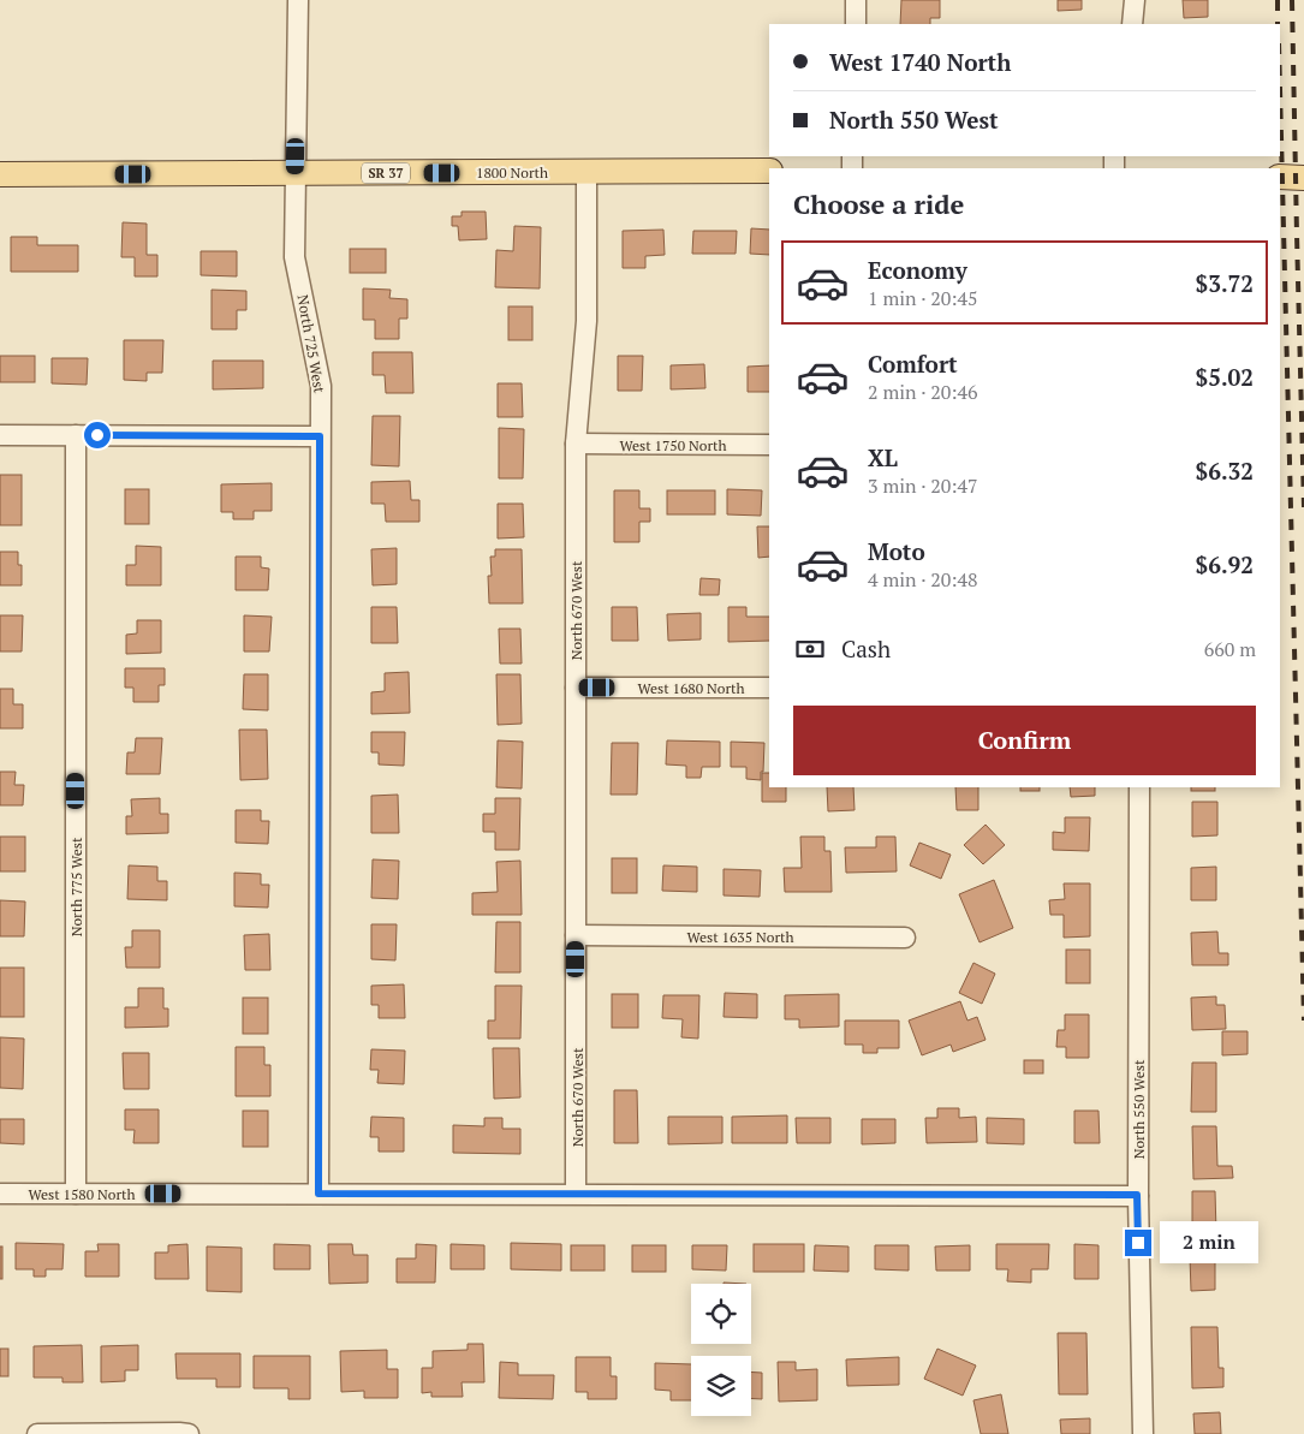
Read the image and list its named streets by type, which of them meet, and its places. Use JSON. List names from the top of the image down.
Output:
{
  "streets": {
    "main road": ["1800 North", "SR 37"],
    "street": [
      "North 725 West",
      "West 1750 North",
      "North 670 West",
      "West 1680 North",
      "North 775 West",
      "West 1635 North",
      "North 550 West",
      "West 1580 North"
    ]
  },
  "crossings": [
    ["1800 North", "North 725 West"],
    ["1800 North", "North 670 West"],
    ["North 725 West", "West 1580 North"],
    ["West 1750 North", "North 670 West"],
    ["North 670 West", "West 1680 North"],
    ["North 670 West", "West 1635 North"],
    ["North 670 West", "West 1580 North"],
    ["North 775 West", "West 1580 North"],
    ["North 550 West", "West 1580 North"]
  ],
  "page": {
    "banner": ["West 1740 North", "North 550 West"],
    "heading": "Choose a ride",
    "list": [
      {
        "name": "Economy",
        "note": "1 min · 20:45",
        "value": "$3.72"
      },
      {
        "name": "Comfort",
        "note": "2 min · 20:46",
        "value": "$5.02"
      },
      {
        "name": "XL",
        "note": "3 min · 20:47",
        "value": "$6.32"
      },
      {
        "name": "Moto",
        "note": "4 min · 20:48",
        "value": "$6.92"
      }
    ],
    "pay": ["Cash", "660 m"],
    "buttons": "Confirm",
    "bubble": "2 min"
  }
}
